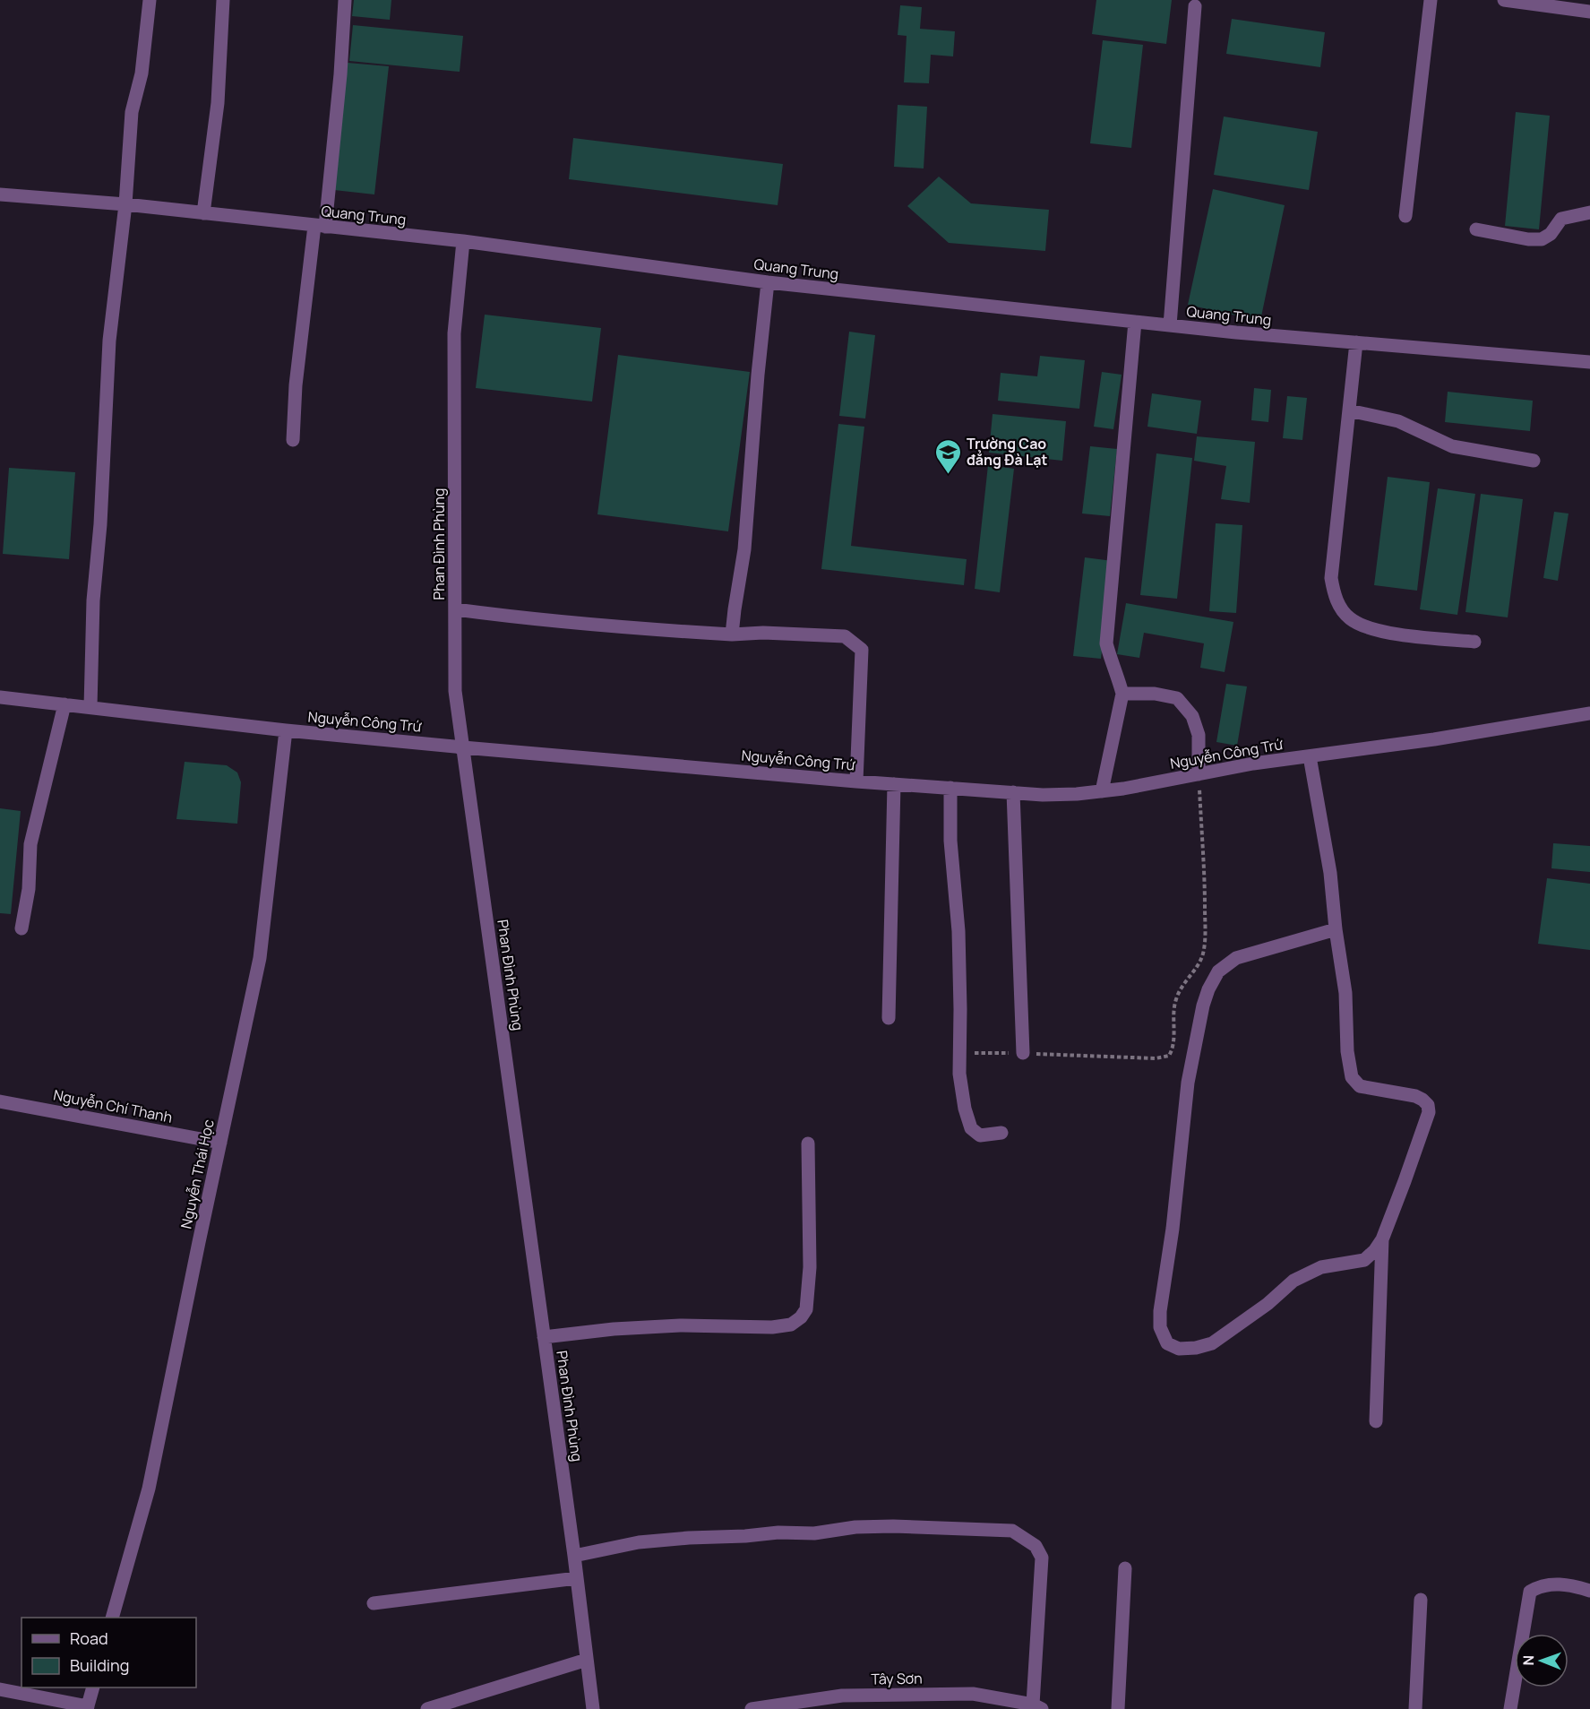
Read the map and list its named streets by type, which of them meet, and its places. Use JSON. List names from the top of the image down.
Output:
{
  "streets": {
    "street": [
      "Quang Trung",
      "Phan Đình Phùng",
      "Nguyễn Công Trứ",
      "Nguyễn Chí Thanh",
      "Nguyễn Thái Học",
      "Tây Sơn"
    ]
  },
  "crossings": [
    ["Quang Trung", "Phan Đình Phùng"],
    ["Phan Đình Phùng", "Nguyễn Công Trứ"],
    ["Nguyễn Công Trứ", "Nguyễn Thái Học"],
    ["Nguyễn Chí Thanh", "Nguyễn Thái Học"]
  ],
  "places": {
    "school or university": ["Trường Cao đẳng Đà Lạt"]
  },
  "legend": ["Road", "Building"],
  "north": "left"
}
